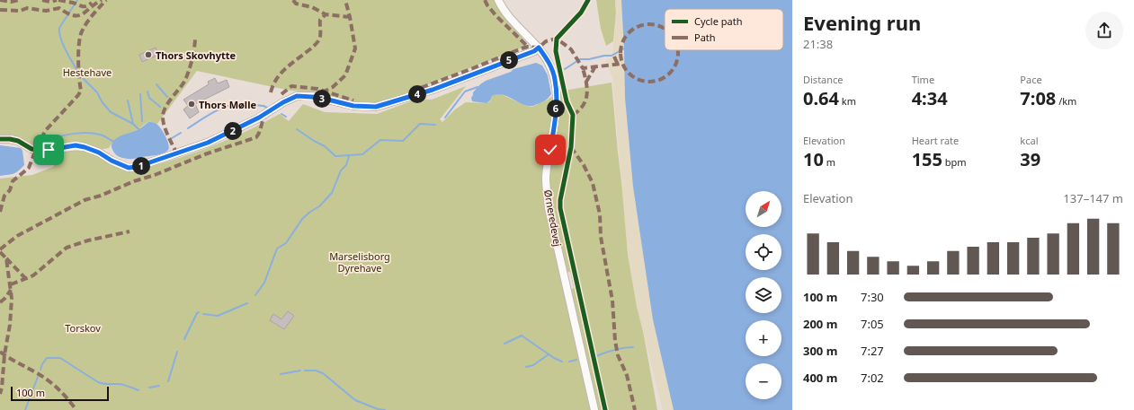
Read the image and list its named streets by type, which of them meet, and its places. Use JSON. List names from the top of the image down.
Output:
{
  "streets": {
    "street": ["Ørneredevej"]
  },
  "parks": ["Hestehave", "Marselisborg Dyrehave", "Torskov"],
  "places": ["Thors Skovhytte", "Thors Mølle"],
  "legend": ["Cycle path", "Path"],
  "scale_bar": "100 m",
  "north": "top right",
  "page": {
    "heading": ["Evening run", "21:38"],
    "pins": [
      "5",
      "4",
      "3",
      "6",
      "2",
      "1"
    ],
    "stats": [
      ["Distance", "0.64 km"],
      ["Time", "4:34"],
      ["Pace", "7:08 /km"],
      ["Elevation", "10 m"],
      ["Heart rate", "155 bpm"],
      ["kcal", "39"]
    ],
    "chart": ["Elevation", "137–147 m"],
    "map_buttons": ["+", "−"],
    "list": [
      {
        "name": "100 m",
        "note": "7:30"
      },
      {
        "name": "200 m",
        "note": "7:05"
      },
      {
        "name": "300 m",
        "note": "7:27"
      },
      {
        "name": "400 m",
        "note": "7:02"
      }
    ],
    "scale": "100 m"
  }
}
